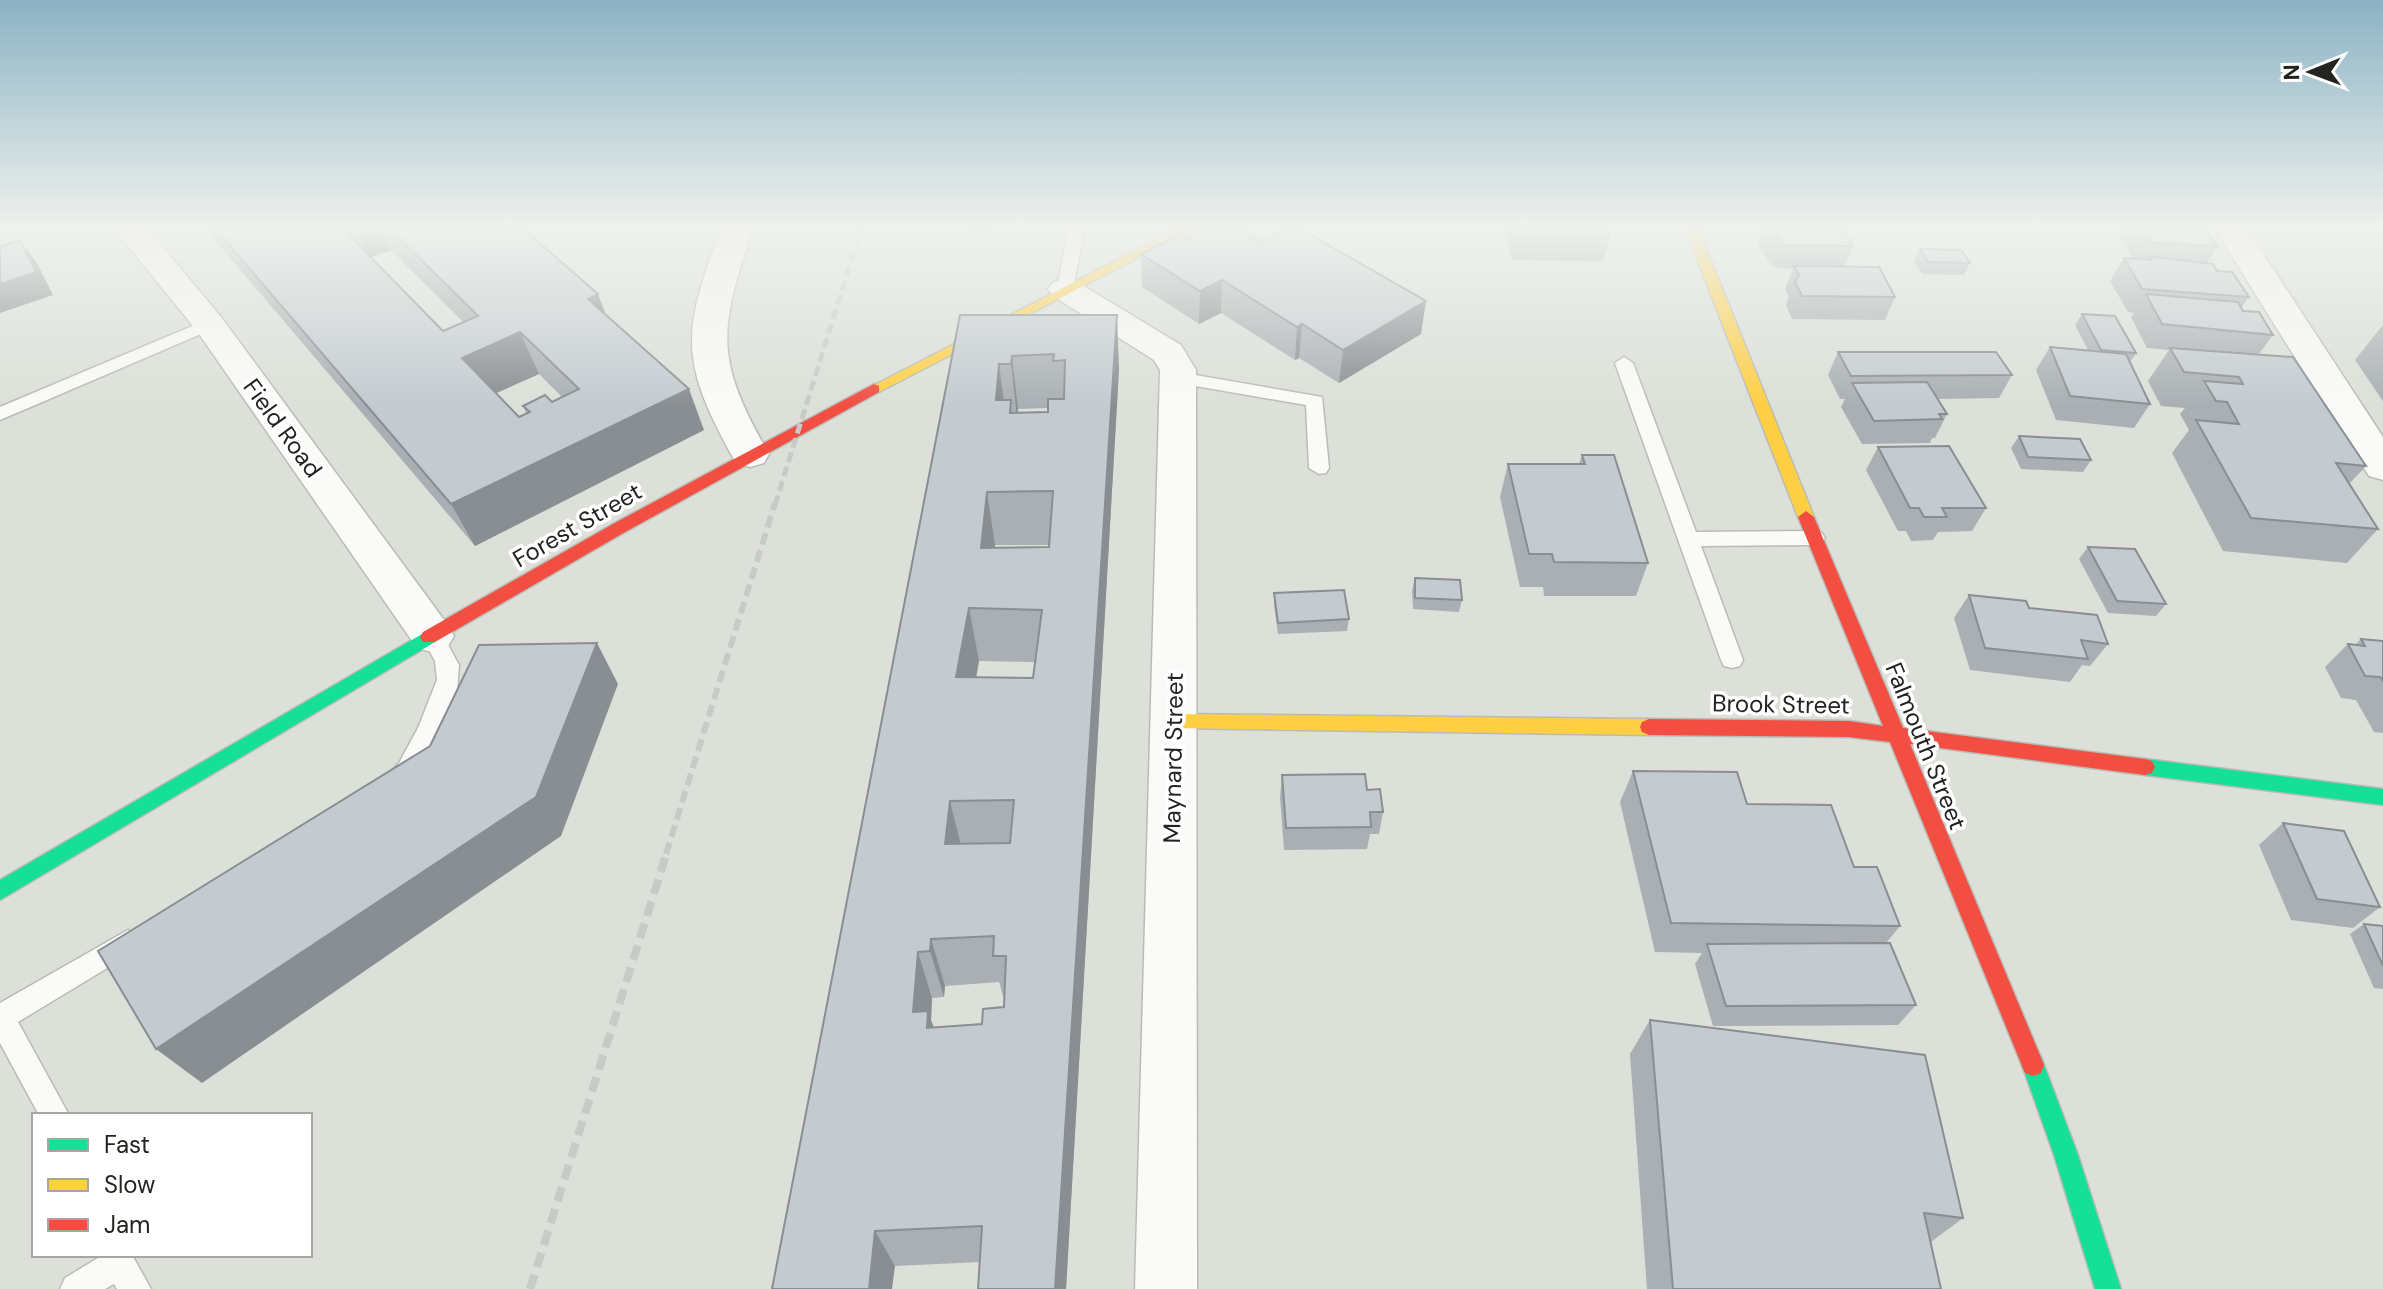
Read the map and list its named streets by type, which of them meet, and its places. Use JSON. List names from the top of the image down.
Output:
{
  "streets": {
    "street": [
      "Field Road",
      "Forest Street",
      "Brook Street",
      "Falmouth Street",
      "Maynard Street"
    ]
  },
  "crossings": [
    ["Field Road", "Forest Street"],
    ["Brook Street", "Falmouth Street"],
    ["Brook Street", "Maynard Street"]
  ],
  "legend": ["Fast", "Slow", "Jam"],
  "north": "left"
}
